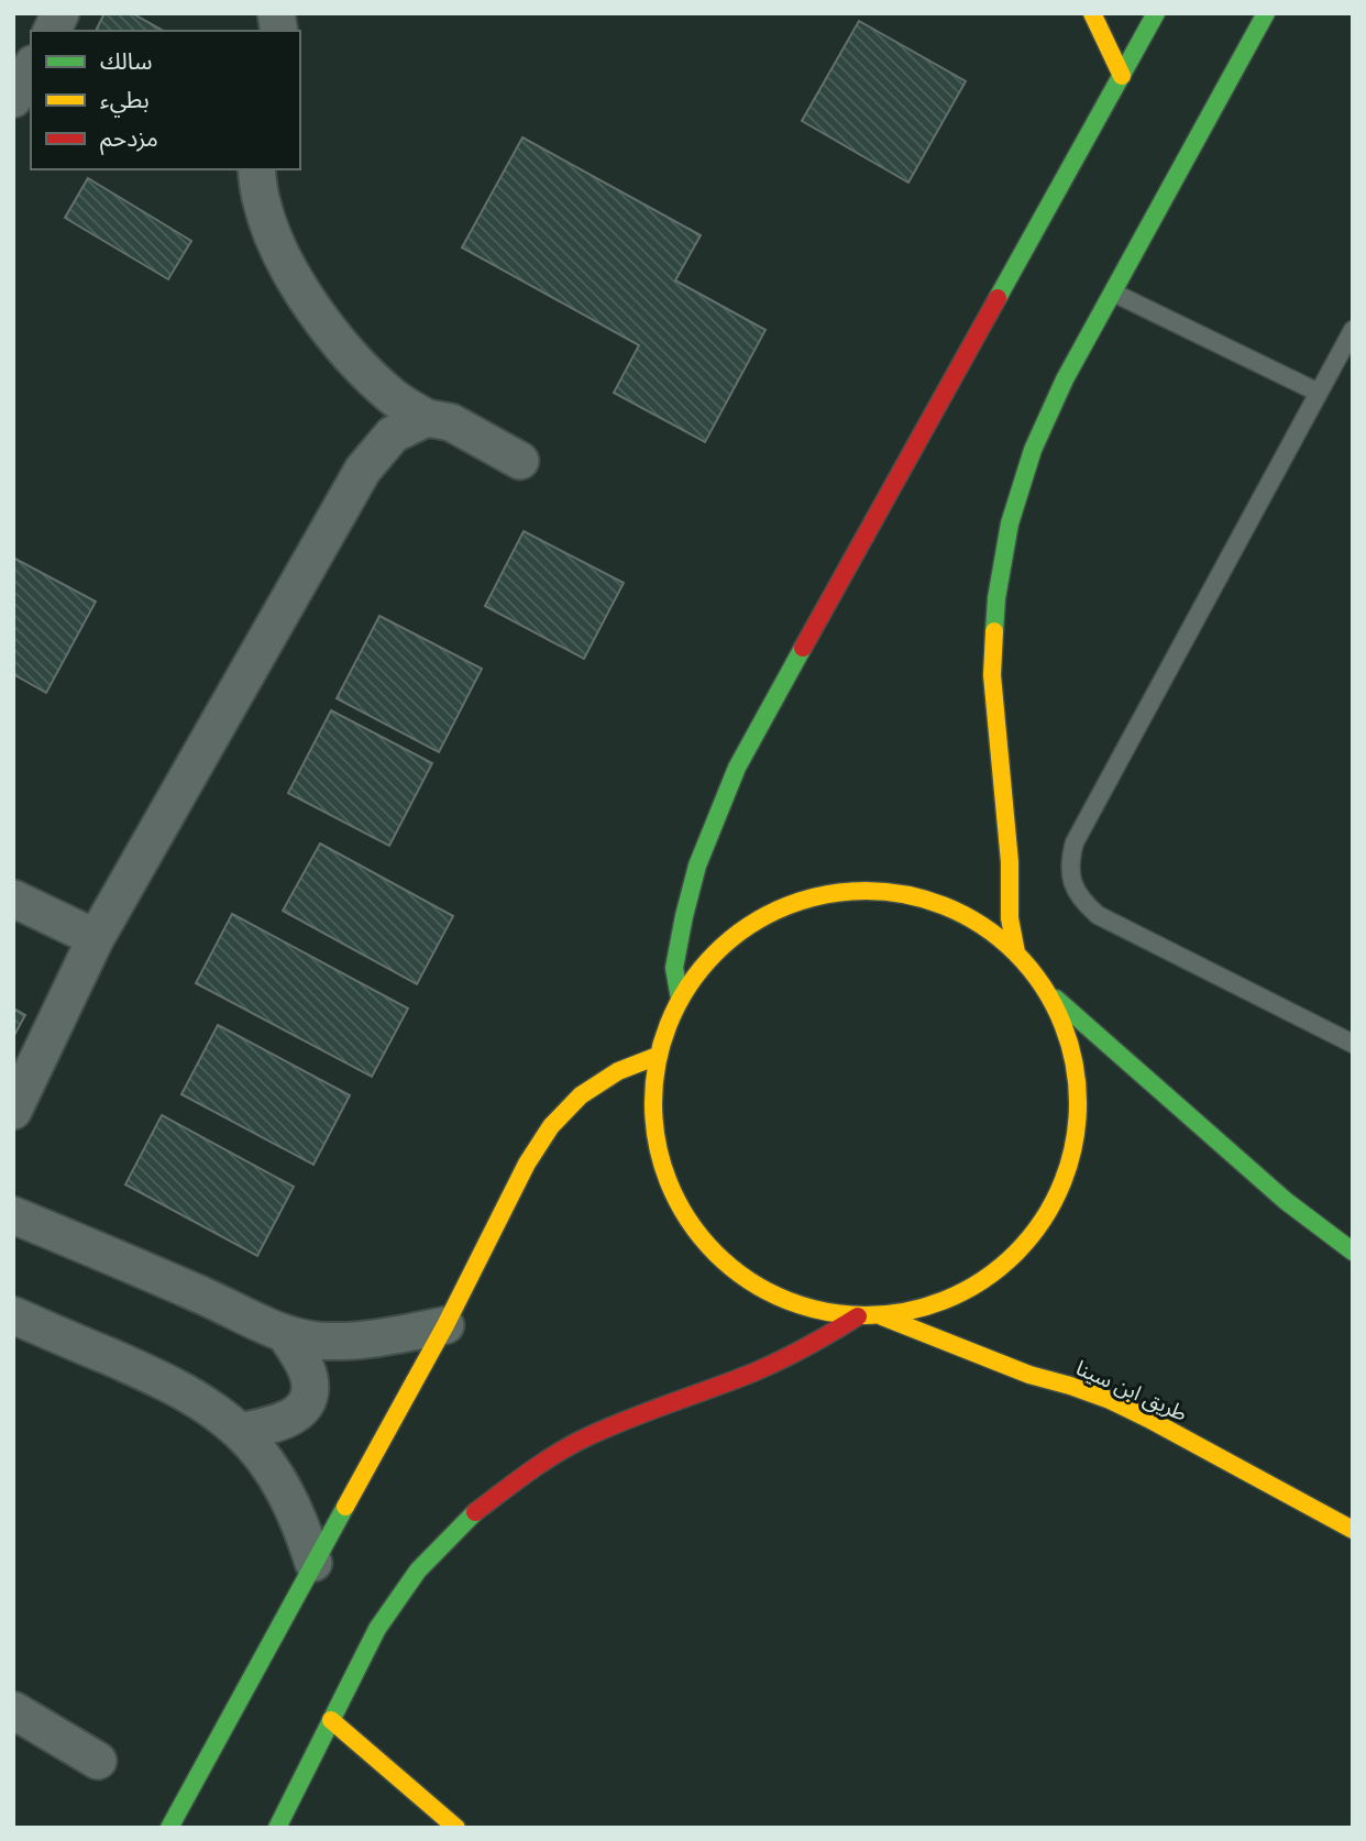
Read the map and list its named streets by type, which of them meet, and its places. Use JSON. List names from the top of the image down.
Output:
{
  "streets": {
    "main road": ["طريق ابن سينا"]
  },
  "legend": ["سالك", "بطيء", "مزدحم"]
}
